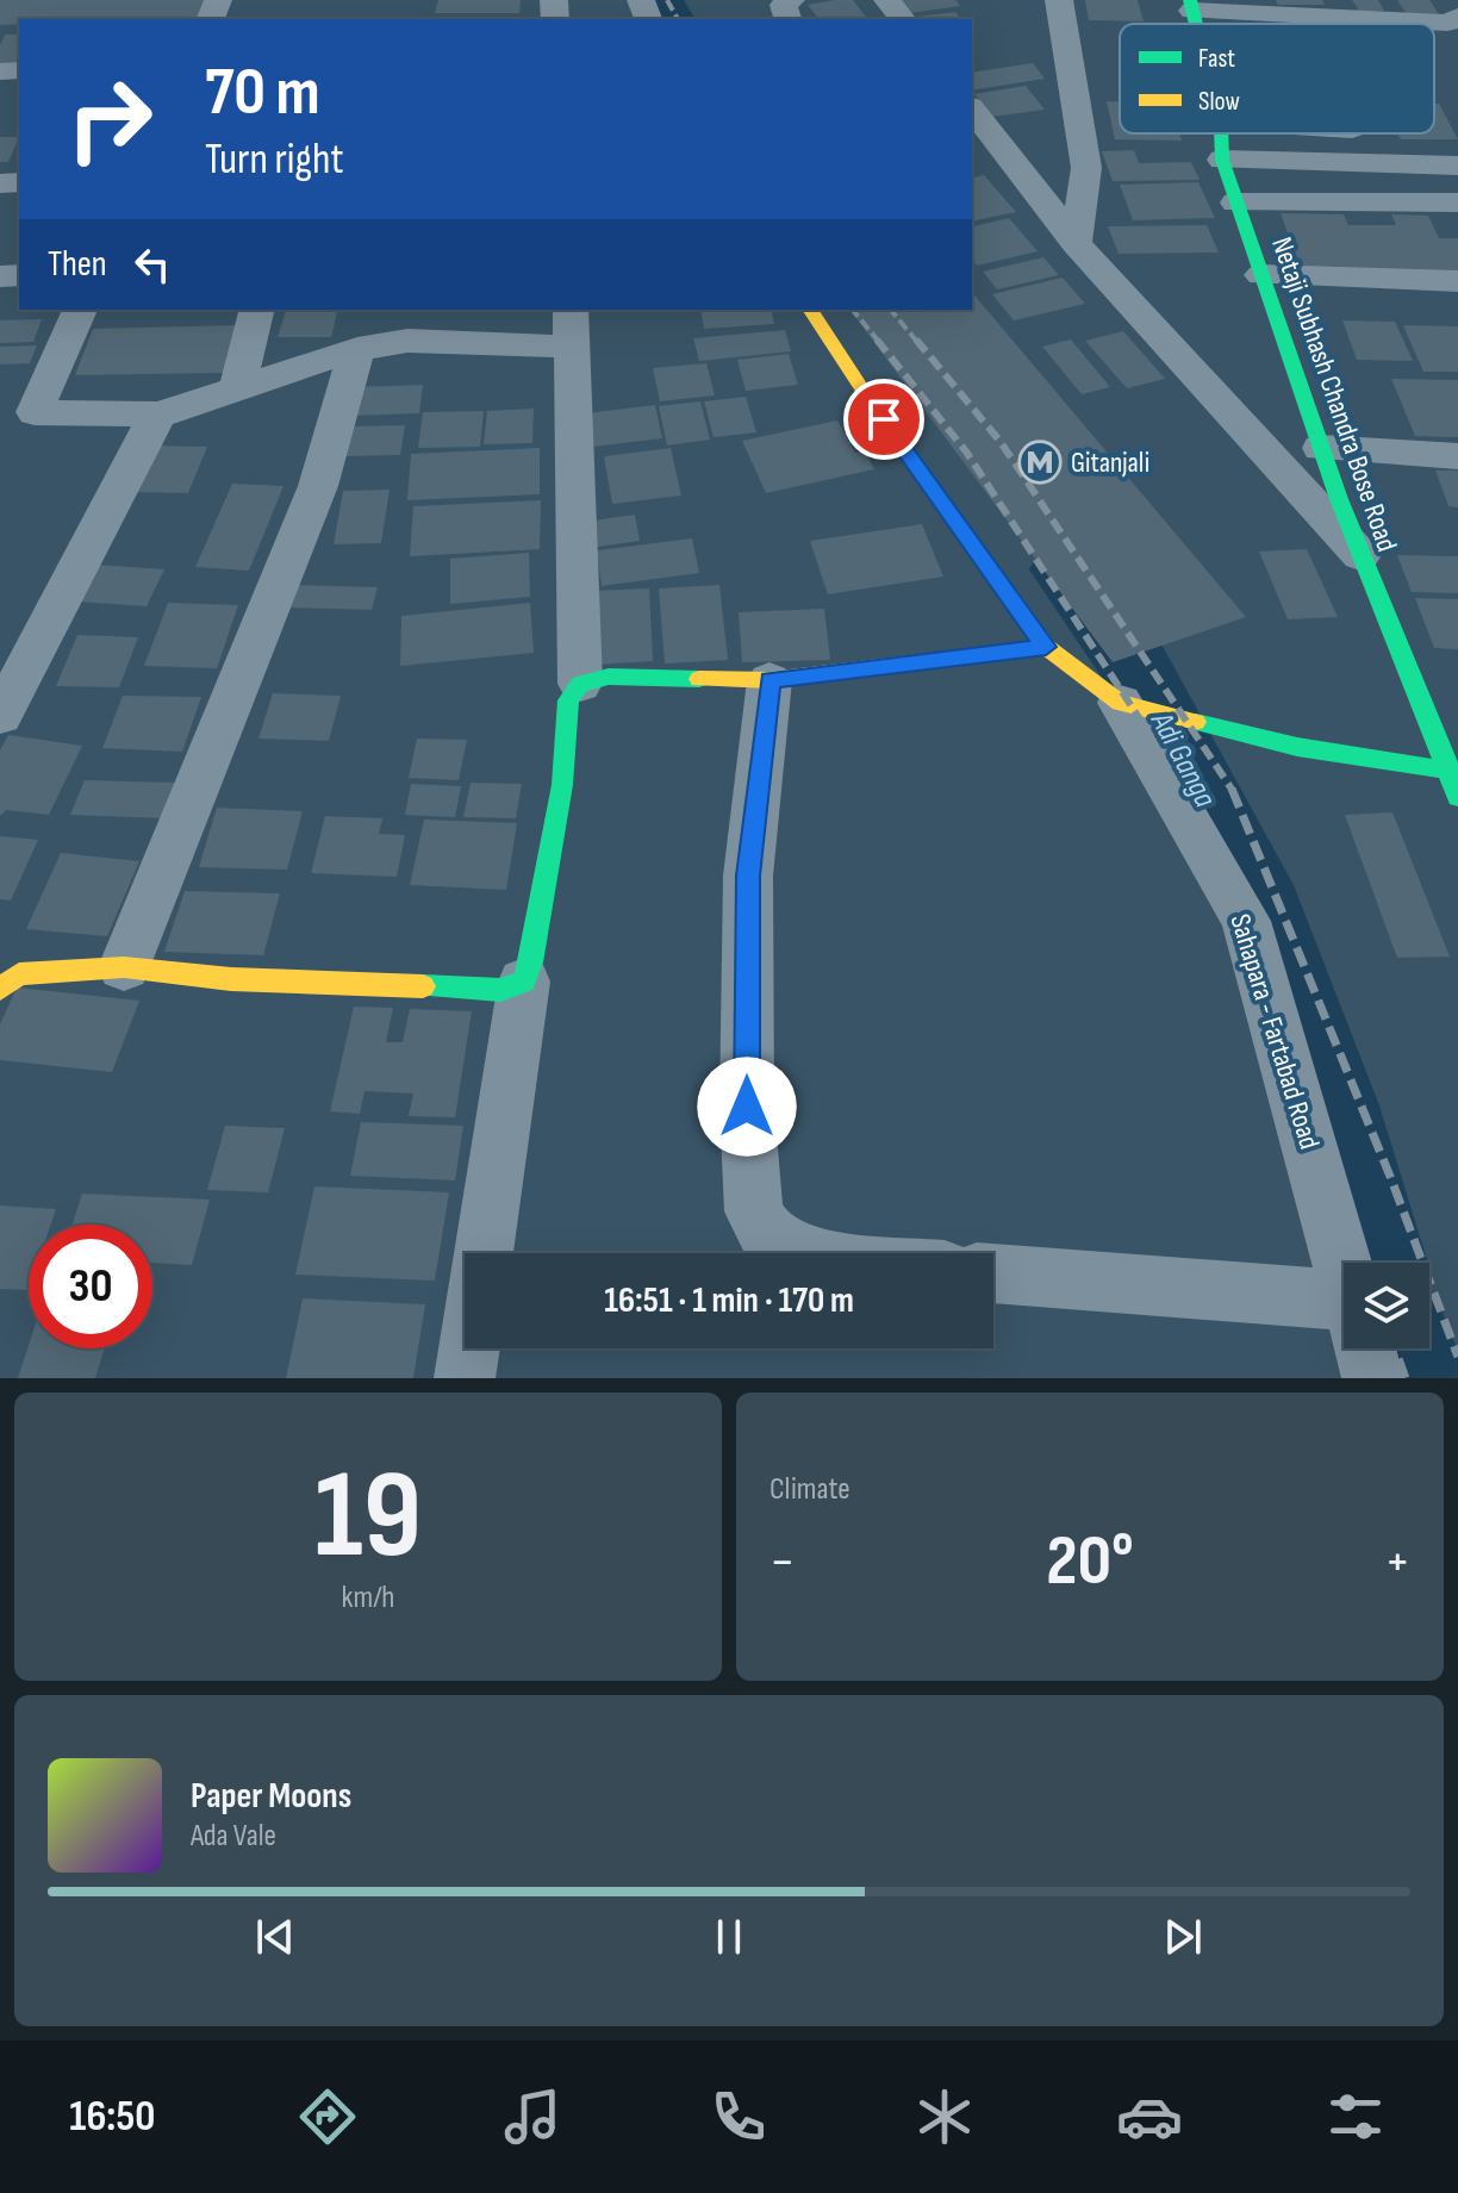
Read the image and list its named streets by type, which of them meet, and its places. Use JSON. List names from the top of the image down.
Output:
{
  "streets": {
    "street": ["Netaji Subhash Chandra Bose Road", "Sahapara - Fartabad Road"]
  },
  "water": ["Adi Ganga"],
  "places": {
    "metro station": ["Gitanjali"]
  },
  "legend": ["Fast", "Slow"],
  "page": {
    "turn": ["70 m", "Turn right"],
    "then": "Then",
    "limit": "30",
    "trip": "16:51 · 1 min · 170 m",
    "tile": [
      ["19", "km/h"],
      "Climate"
    ],
    "heat": ["−", "20°", "+"],
    "song": ["Paper Moons", "Ada Vale"],
    "tabs": "16:50"
  }
}
